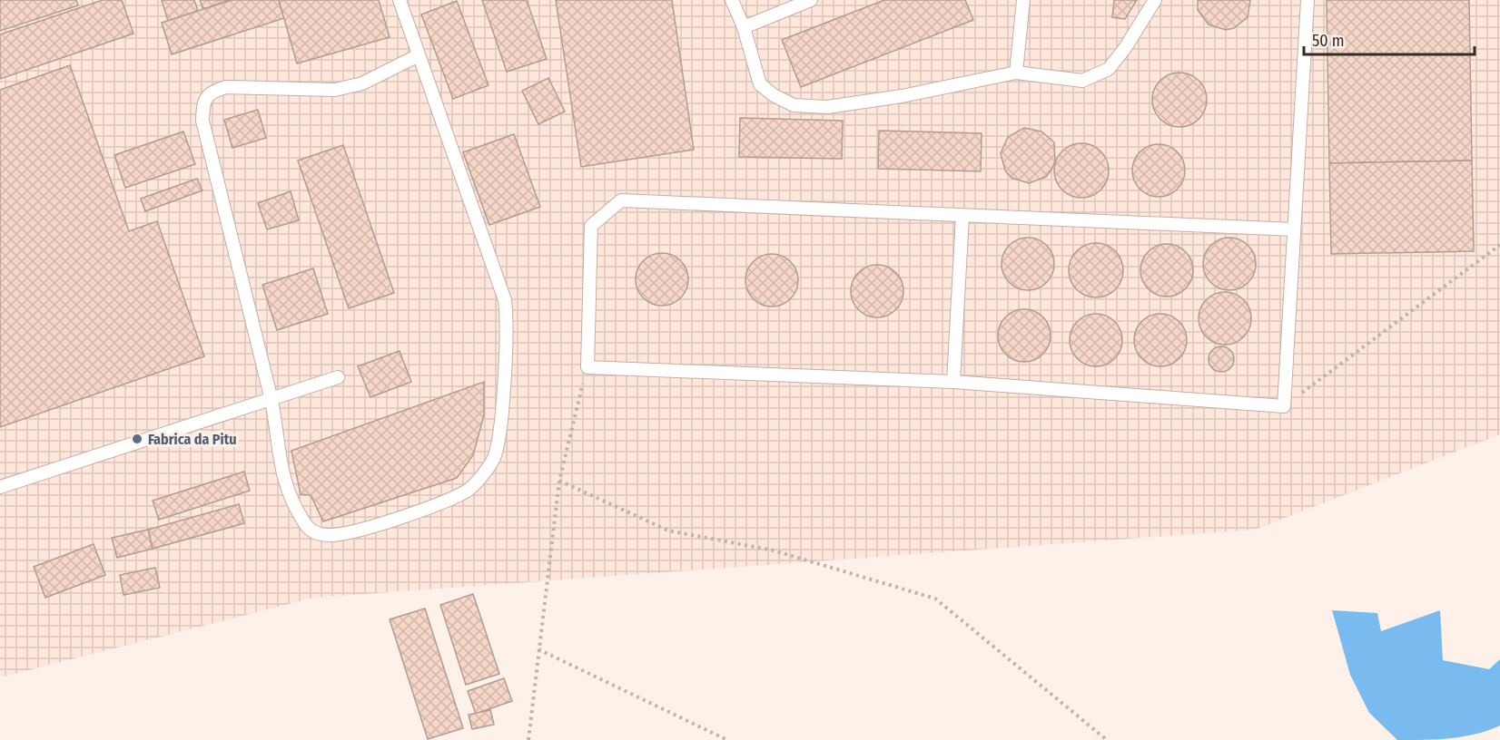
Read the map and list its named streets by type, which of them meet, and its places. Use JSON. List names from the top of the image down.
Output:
{
  "places": ["Fabrica da Pitu"],
  "scale_bar": "50 m"
}
